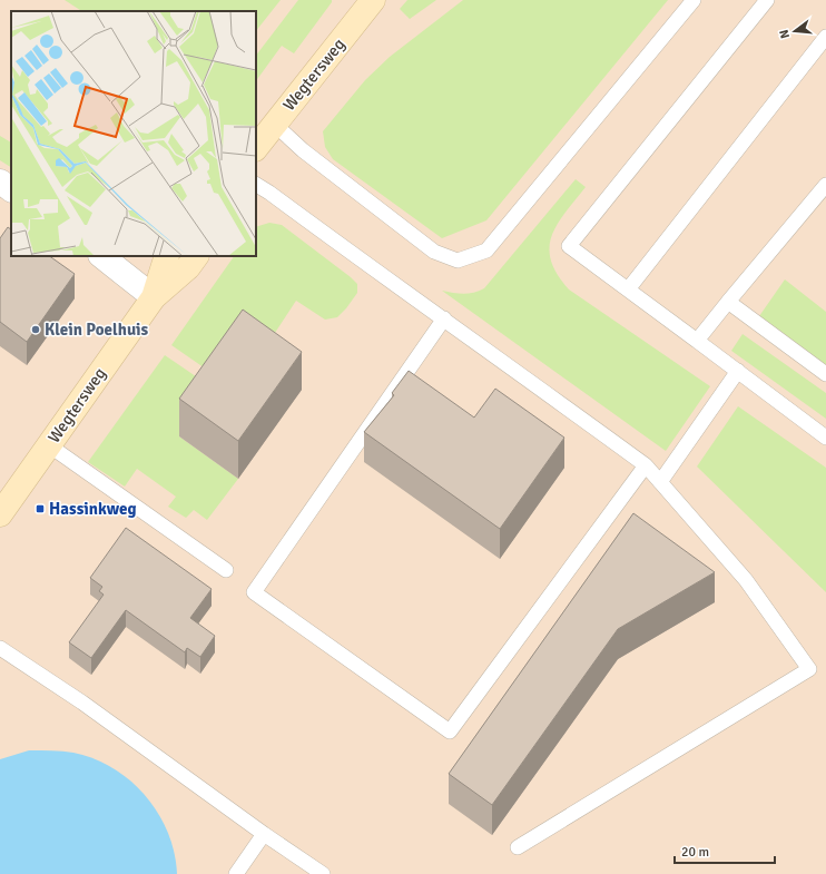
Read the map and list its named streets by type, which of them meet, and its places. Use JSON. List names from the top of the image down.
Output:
{
  "streets": {
    "street": ["Wegtersweg"]
  },
  "places": {
    "other": ["Klein Poelhuis"],
    "transit": ["Hassinkweg"]
  },
  "scale_bar": "20 m",
  "north": "left"
}
